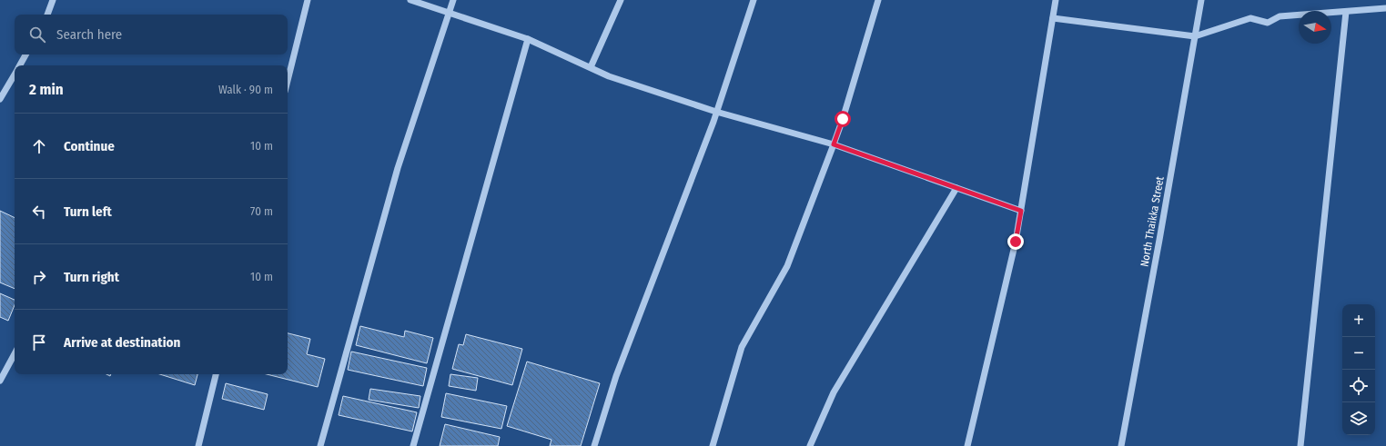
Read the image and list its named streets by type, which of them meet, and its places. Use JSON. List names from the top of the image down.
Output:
{
  "streets": {
    "street": ["North Thaikka Street"]
  },
  "north": "right",
  "page": {
    "search": "Search here",
    "heading": ["2 min", "Walk · 90 m"],
    "list": [
      ["Continue", "10 m"],
      ["Turn left", "70 m"],
      ["Turn right", "10 m"],
      "Arrive at destination"
    ],
    "map_buttons": ["+", "−"]
  }
}
